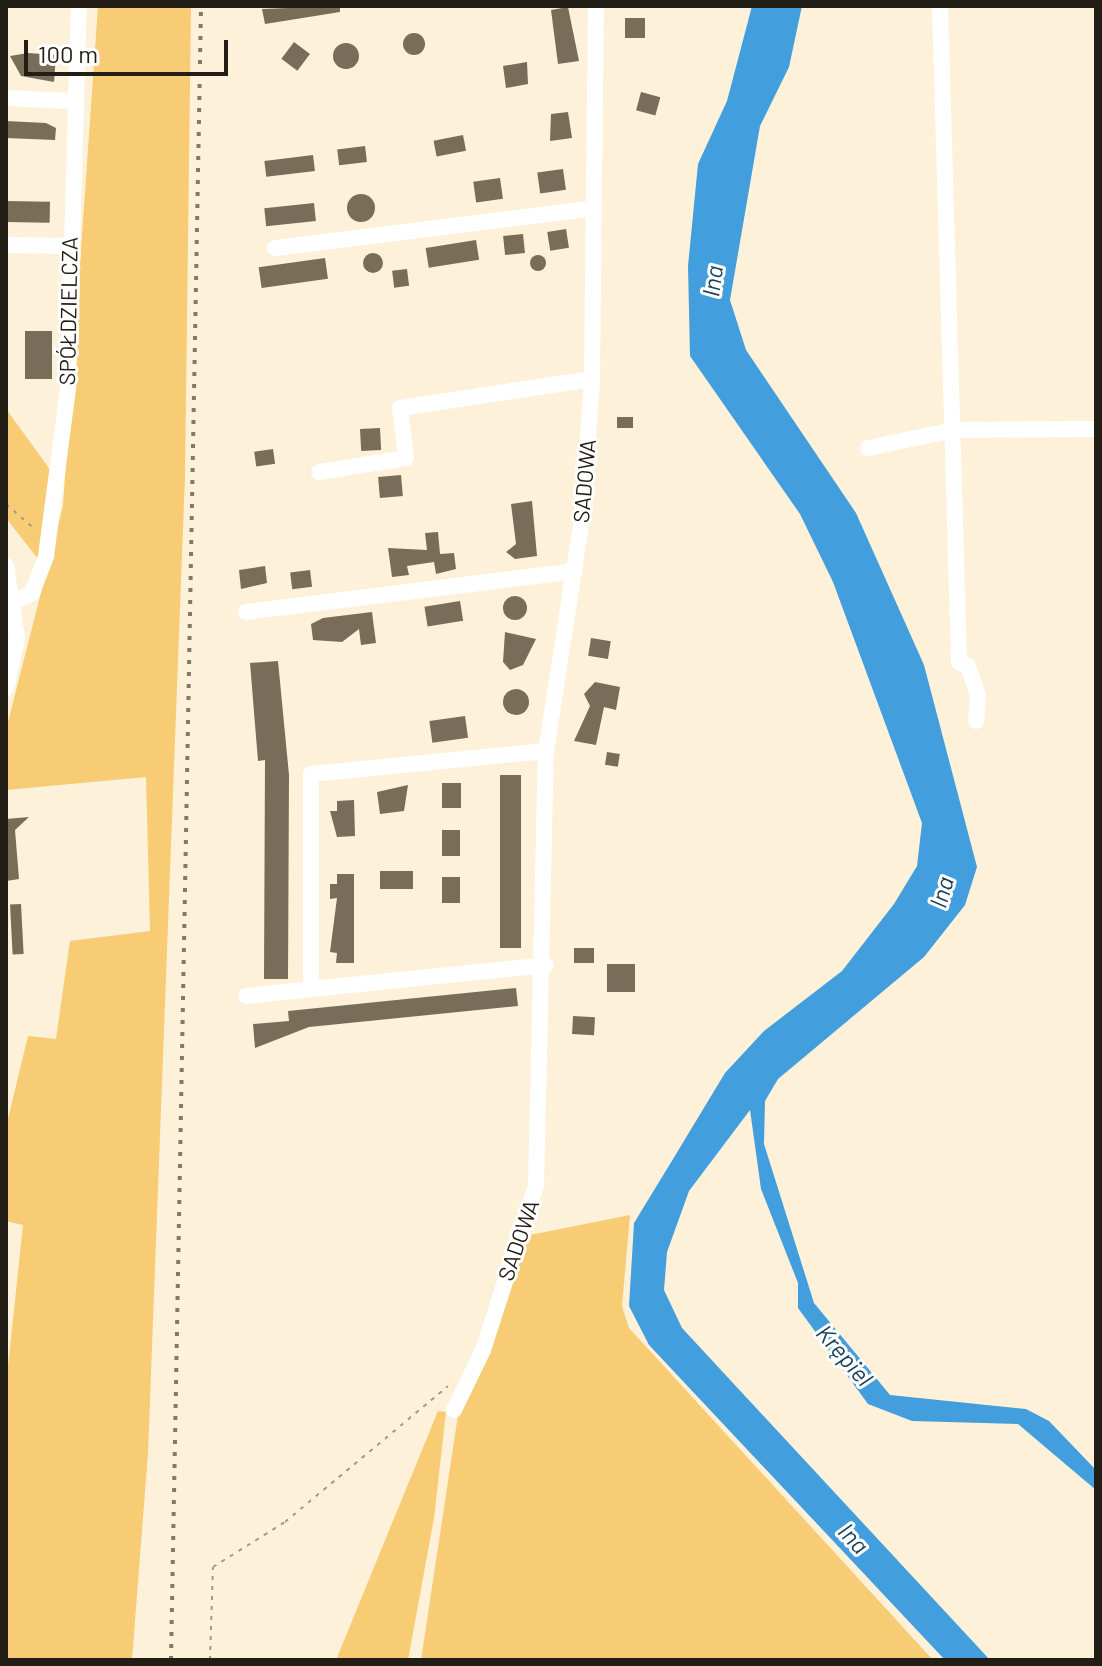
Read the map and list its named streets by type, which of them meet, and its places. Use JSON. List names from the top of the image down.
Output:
{
  "streets": {
    "street": ["SPÓŁDZIELCZA", "SADOWA"]
  },
  "water": ["Ina", "Krępiel"],
  "scale_bar": "100 m"
}
